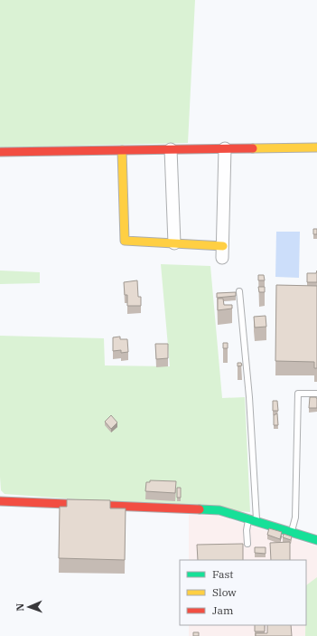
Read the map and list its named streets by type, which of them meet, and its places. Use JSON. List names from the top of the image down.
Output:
{
  "legend": ["Fast", "Slow", "Jam"],
  "north": "left"
}
